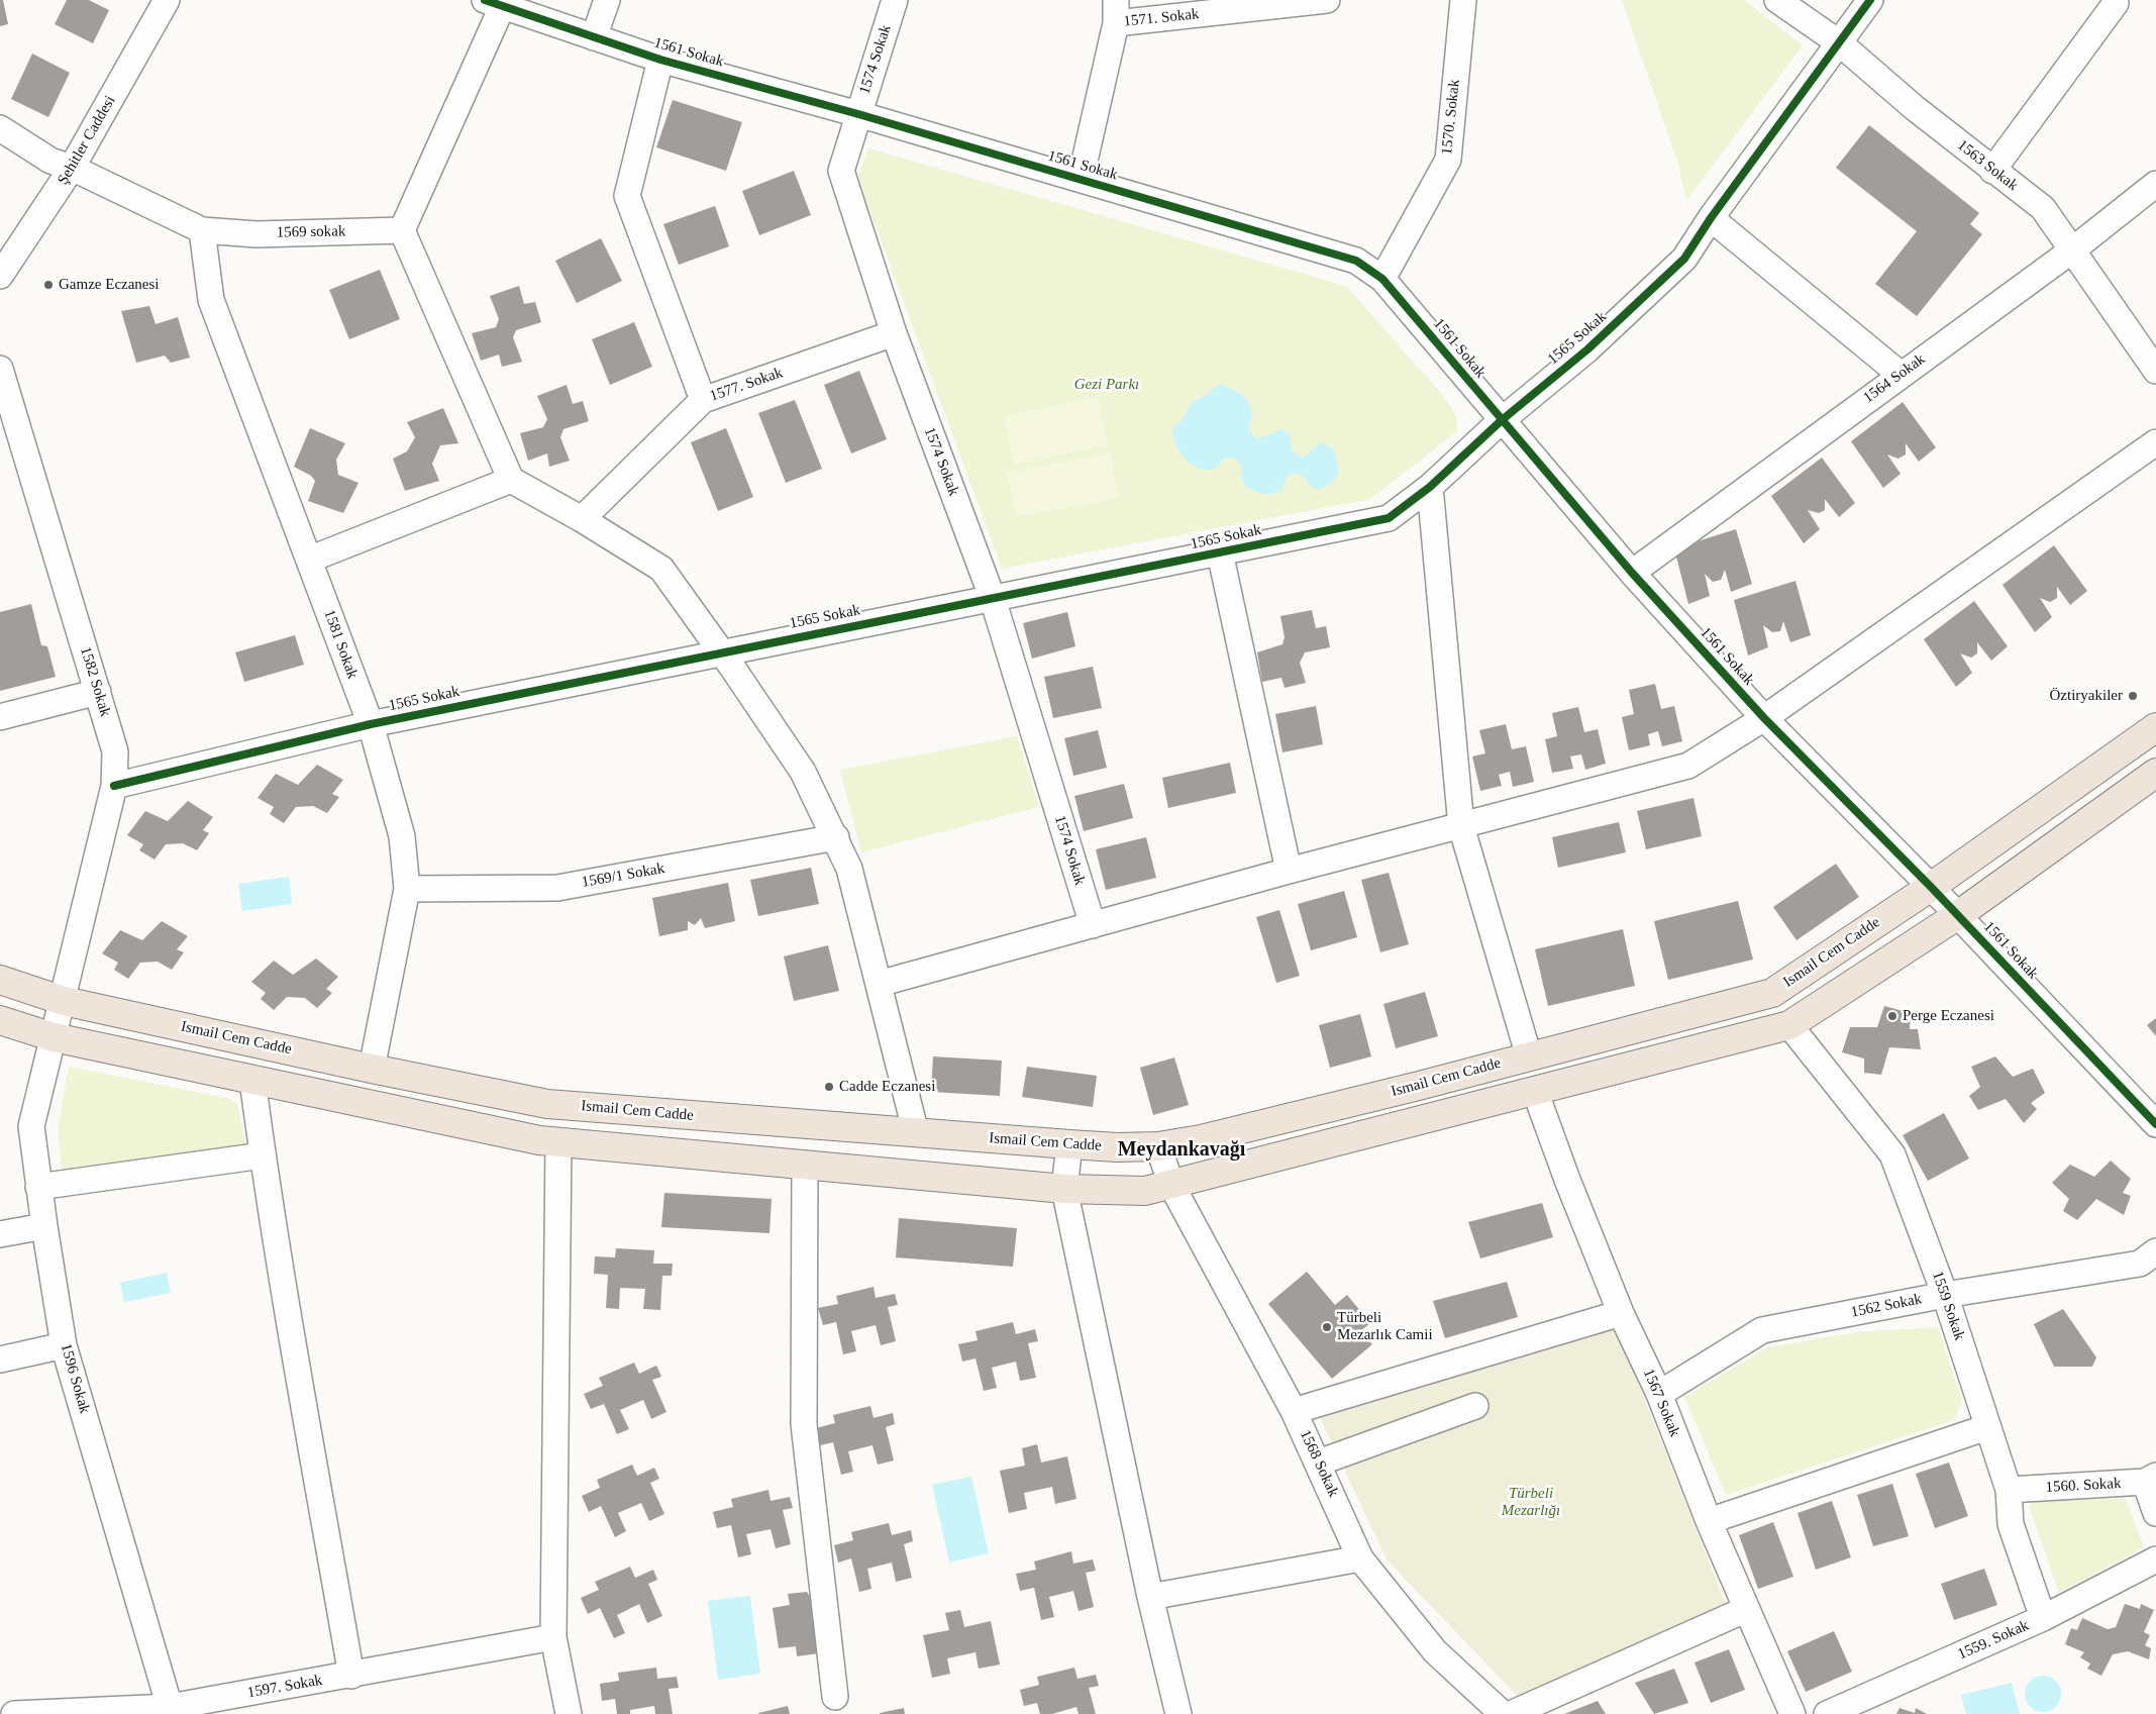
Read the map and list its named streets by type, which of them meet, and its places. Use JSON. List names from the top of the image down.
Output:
{
  "streets": {
    "main road": ["Ismail Cem Cadde"],
    "street": [
      "1571. Sokak",
      "1561 Sokak",
      "1574 Sokak",
      "1570. Sokak",
      "Şehitler Caddesi",
      "1563 Sokak",
      "1569 sokak",
      "1565 Sokak",
      "1564 Sokak",
      "1577. Sokak",
      "1581 Sokak",
      "1582 Sokak",
      "1569/1 Sokak",
      "1562 Sokak",
      "1559 Sokak",
      "1596 Sokak",
      "1567 Sokak",
      "1568 Sokak",
      "1560. Sokak",
      "1559. Sokak",
      "1597. Sokak"
    ]
  },
  "crossings": [
    ["1561 Sokak", "1574 Sokak"],
    ["1561 Sokak", "1570. Sokak"],
    ["1561 Sokak", "1565 Sokak"],
    ["1561 Sokak", "1564 Sokak"],
    ["1561 Sokak", "Ismail Cem Cadde"],
    ["1574 Sokak", "1565 Sokak"],
    ["1574 Sokak", "1577. Sokak"],
    ["Şehitler Caddesi", "1569 sokak"],
    ["1563 Sokak", "1565 Sokak"],
    ["1563 Sokak", "1564 Sokak"],
    ["1569 sokak", "1581 Sokak"],
    ["1565 Sokak", "1581 Sokak"],
    ["1565 Sokak", "1582 Sokak"],
    ["1581 Sokak", "1569/1 Sokak"],
    ["1581 Sokak", "Ismail Cem Cadde"],
    ["1582 Sokak", "Ismail Cem Cadde"],
    ["1582 Sokak", "1596 Sokak"],
    ["Ismail Cem Cadde", "1568 Sokak"],
    ["1562 Sokak", "1559 Sokak"],
    ["1562 Sokak", "1567 Sokak"],
    ["1559 Sokak", "1560. Sokak"],
    ["1559 Sokak", "1559. Sokak"],
    ["1596 Sokak", "1597. Sokak"]
  ],
  "districts": ["Meydankavağı"],
  "parks": ["Gezi Parkı", "Türbeli Mezarlığı"],
  "places": [
    "Gamze Eczanesi",
    "Öztiryakiler",
    "Perge Eczanesi",
    "Cadde Eczanesi",
    "Türbeli Mezarlık Camii"
  ]
}
